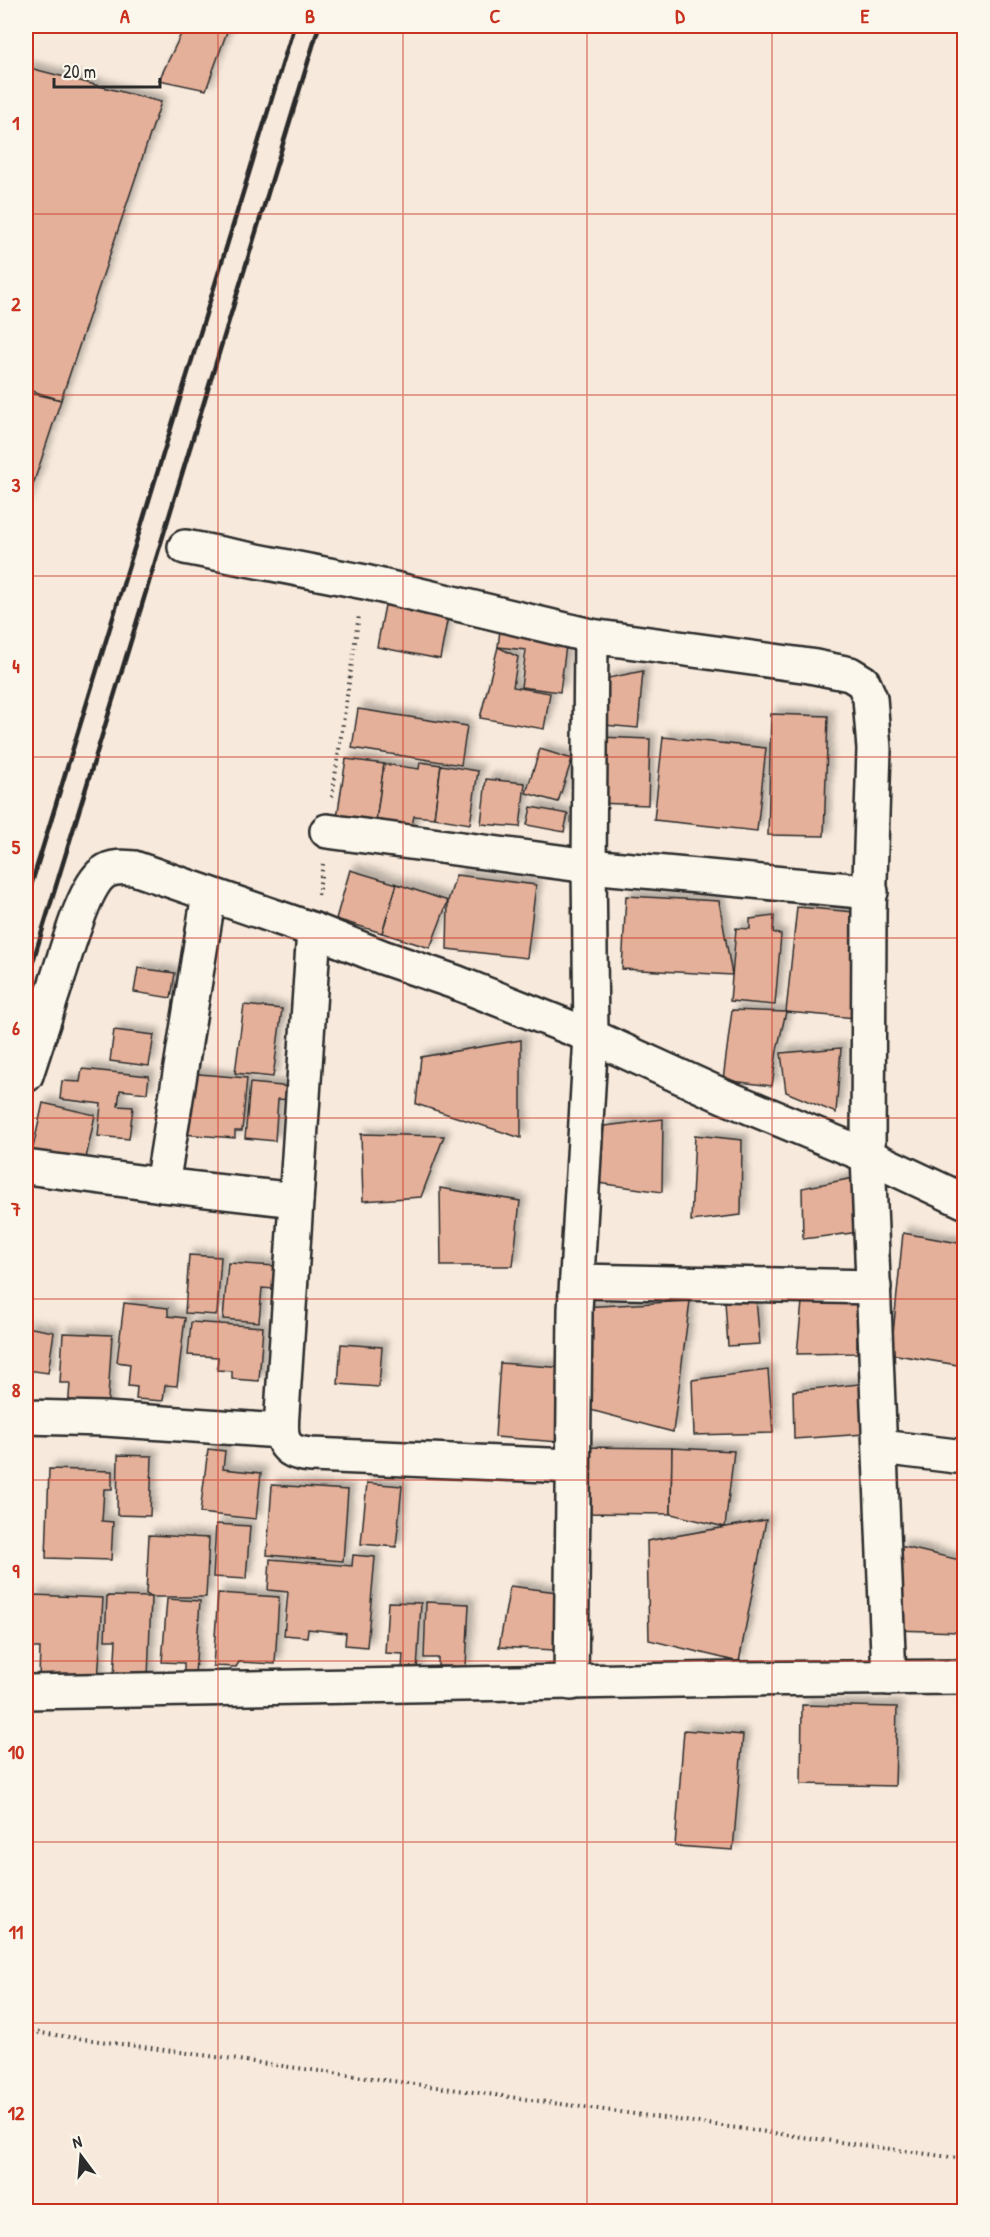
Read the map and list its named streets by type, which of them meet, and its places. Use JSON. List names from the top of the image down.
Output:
{
  "scale_bar": "20 m",
  "north": "top",
  "grid": {
    "columns": [
      "A",
      "B",
      "C",
      "D",
      "E"
    ],
    "rows": [
      "1",
      "2",
      "3",
      "4",
      "5",
      "6",
      "7",
      "8",
      "9",
      "10",
      "11",
      "12"
    ]
  }
}
